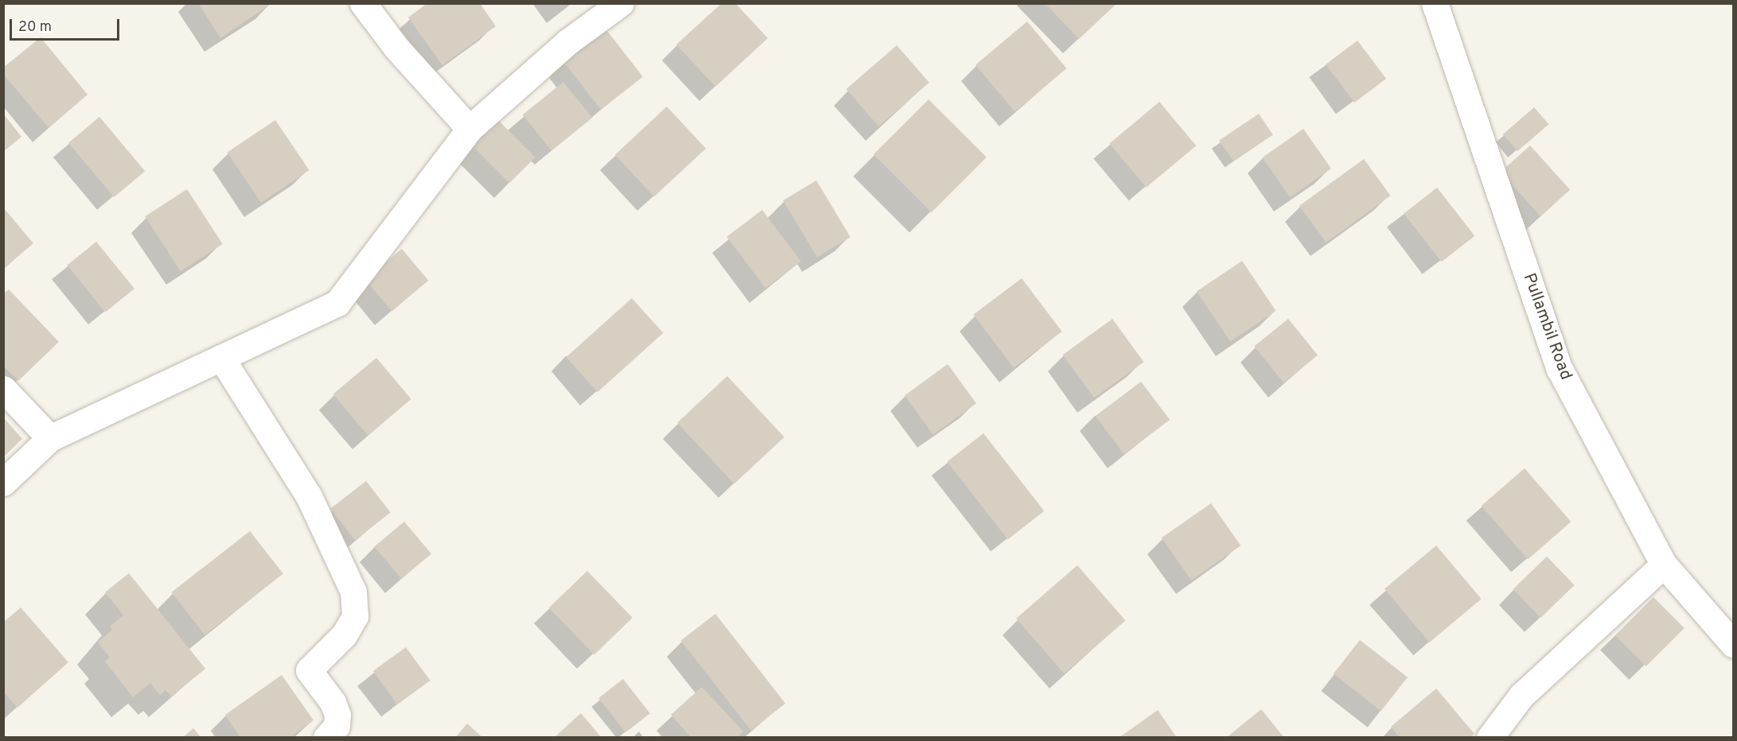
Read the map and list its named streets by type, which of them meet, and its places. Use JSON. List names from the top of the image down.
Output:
{
  "streets": {
    "street": ["Pullambil Road"]
  },
  "scale_bar": "20 m"
}
